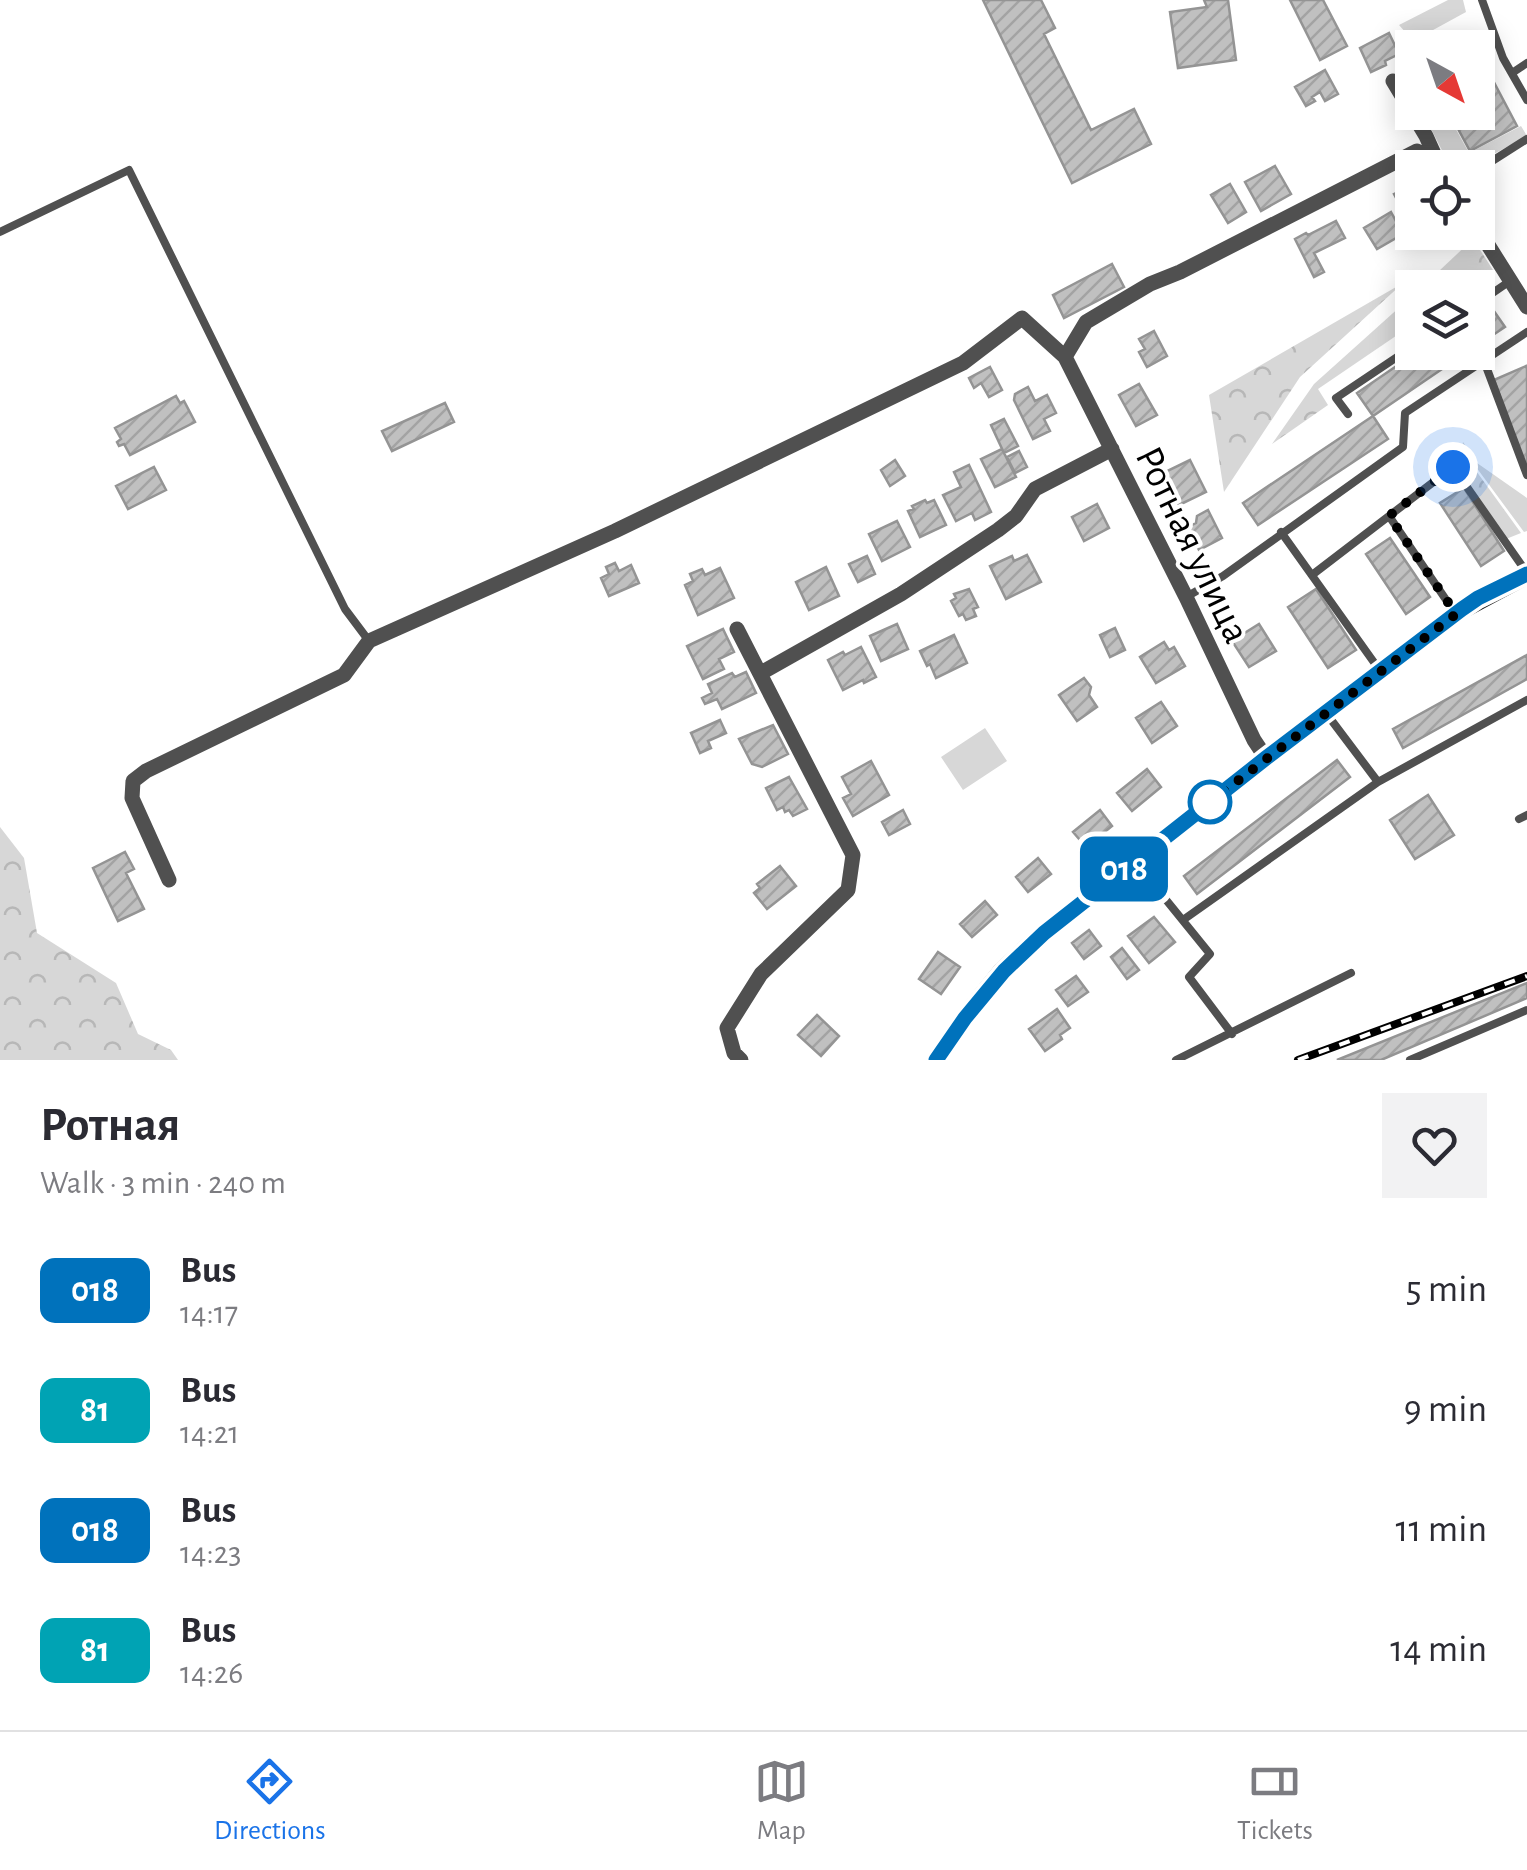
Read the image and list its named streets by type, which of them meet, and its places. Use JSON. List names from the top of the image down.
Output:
{
  "streets": {
    "street": ["Ротная улица"]
  },
  "lines": ["bus line 018"],
  "north": "bottom right",
  "page": {
    "on_map": "018",
    "heading": ["Ротная", "Walk · 3 min · 240 m"],
    "list": [
      {
        "mark": "018",
        "name": "Bus",
        "note": "14:17",
        "value": "5 min"
      },
      {
        "mark": "81",
        "name": "Bus",
        "note": "14:21",
        "value": "9 min"
      },
      {
        "mark": "018",
        "name": "Bus",
        "note": "14:23",
        "value": "11 min"
      },
      {
        "mark": "81",
        "name": "Bus",
        "note": "14:26",
        "value": "14 min"
      }
    ],
    "tabs": ["Directions", "Map", "Tickets"]
  }
}
